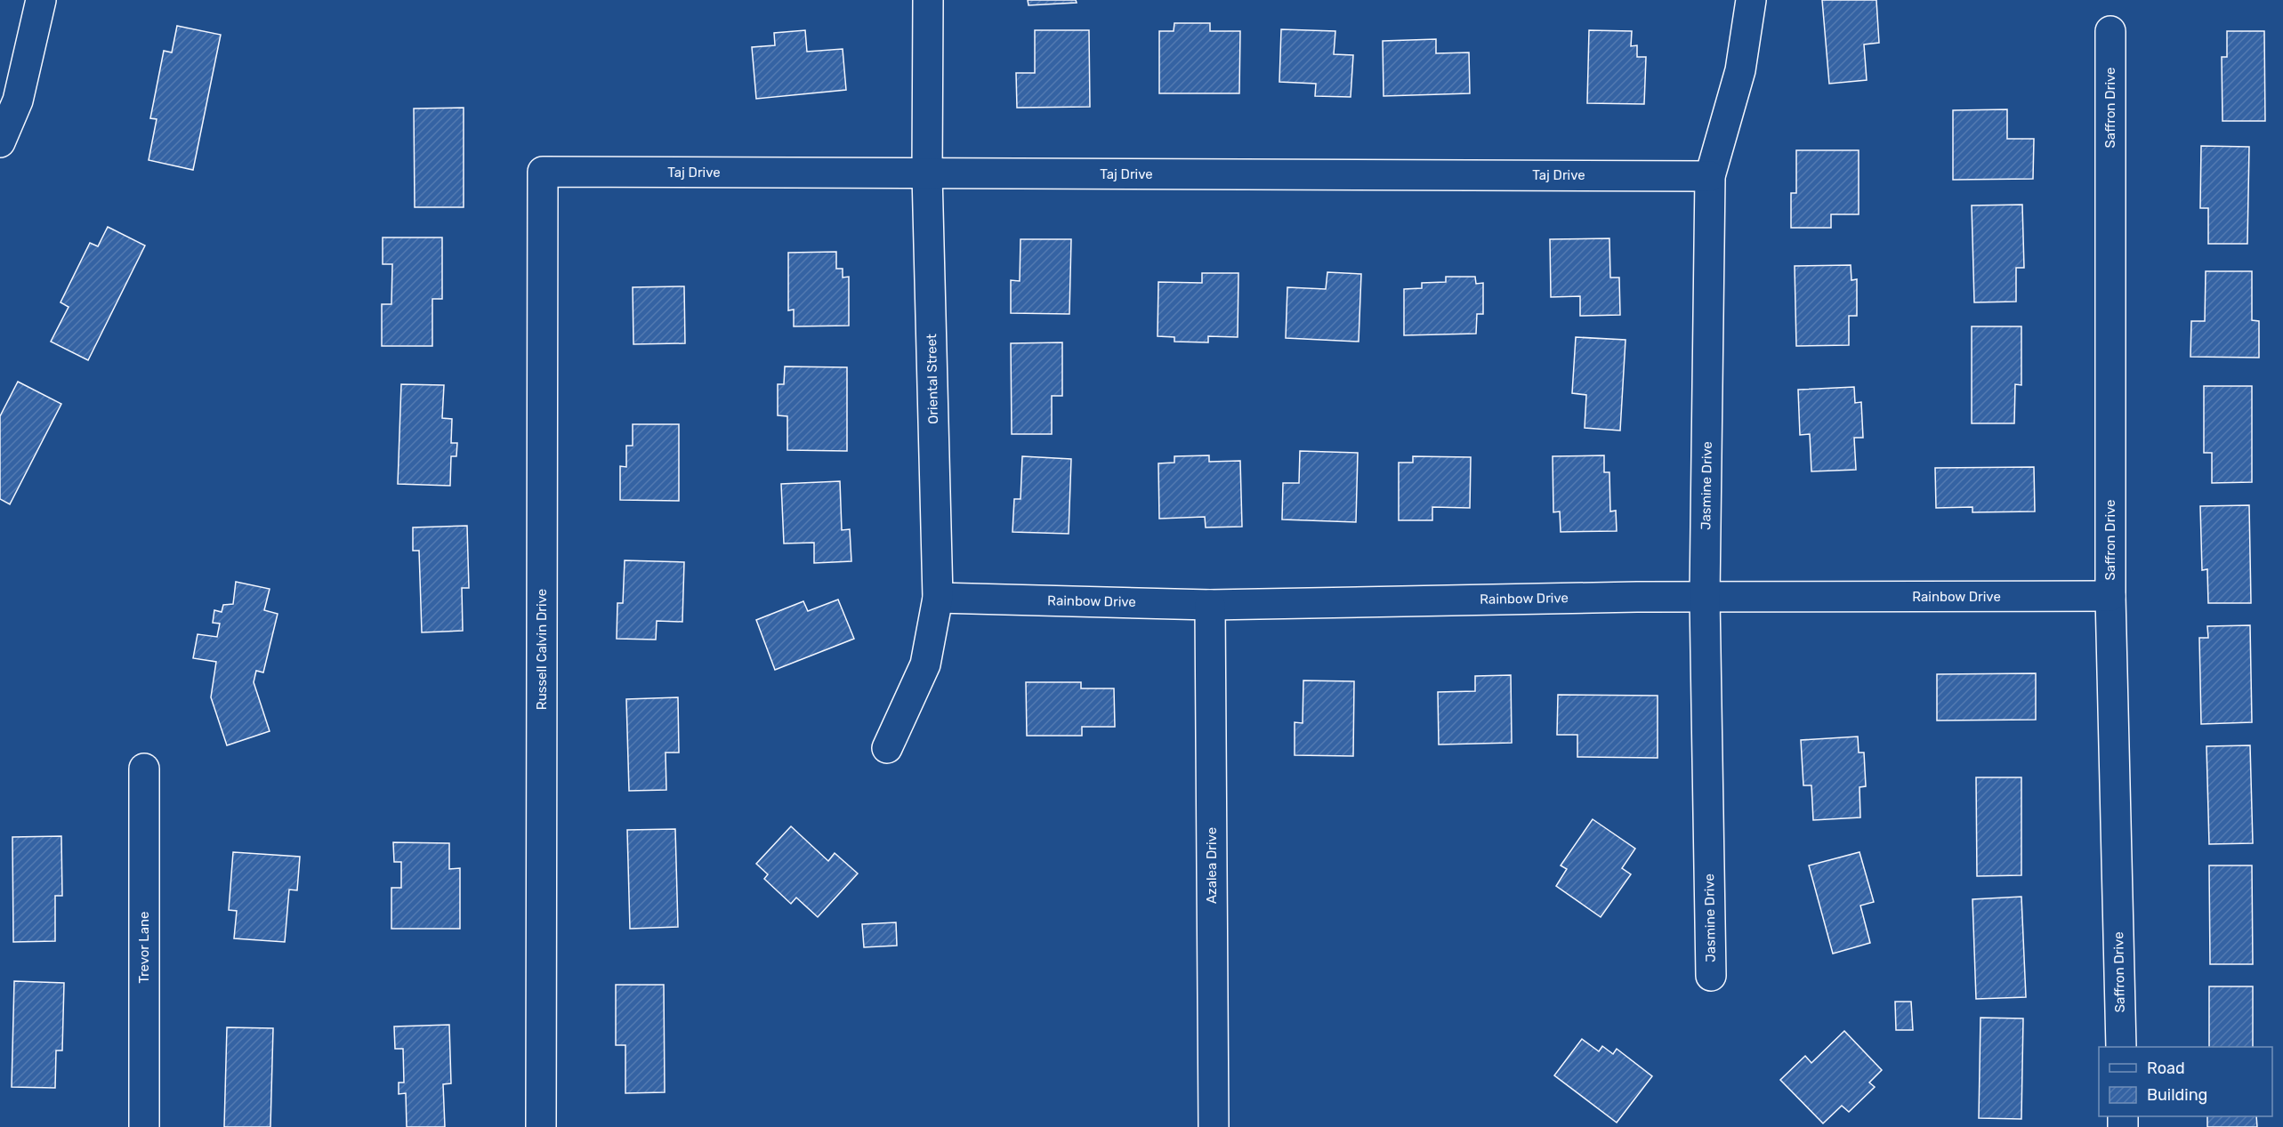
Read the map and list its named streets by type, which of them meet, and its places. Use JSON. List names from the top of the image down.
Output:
{
  "streets": {
    "street": [
      "Saffron Drive",
      "Taj Drive",
      "Oriental Street",
      "Jasmine Drive",
      "Rainbow Drive",
      "Russell Calvin Drive",
      "Azalea Drive",
      "Trevor Lane"
    ]
  },
  "crossings": [
    ["Saffron Drive", "Rainbow Drive"],
    ["Taj Drive", "Oriental Street"],
    ["Taj Drive", "Jasmine Drive"],
    ["Taj Drive", "Russell Calvin Drive"],
    ["Oriental Street", "Rainbow Drive"],
    ["Jasmine Drive", "Rainbow Drive"],
    ["Rainbow Drive", "Azalea Drive"]
  ],
  "legend": ["Road", "Building"]
}
